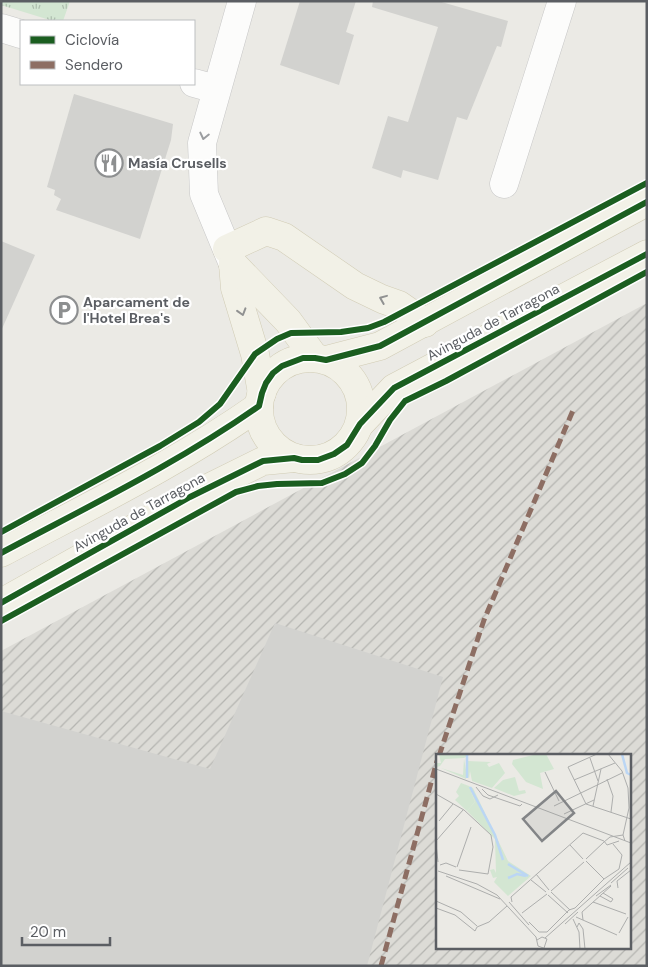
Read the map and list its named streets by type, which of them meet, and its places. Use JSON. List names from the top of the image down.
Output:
{
  "streets": {
    "main road": ["Avinguda de Tarragona"]
  },
  "places": {
    "restaurant": ["Masía Crusells"],
    "parking": ["Aparcament de l'Hotel Brea's"]
  },
  "legend": ["Ciclovía", "Sendero"],
  "scale_bar": "20 m"
}
